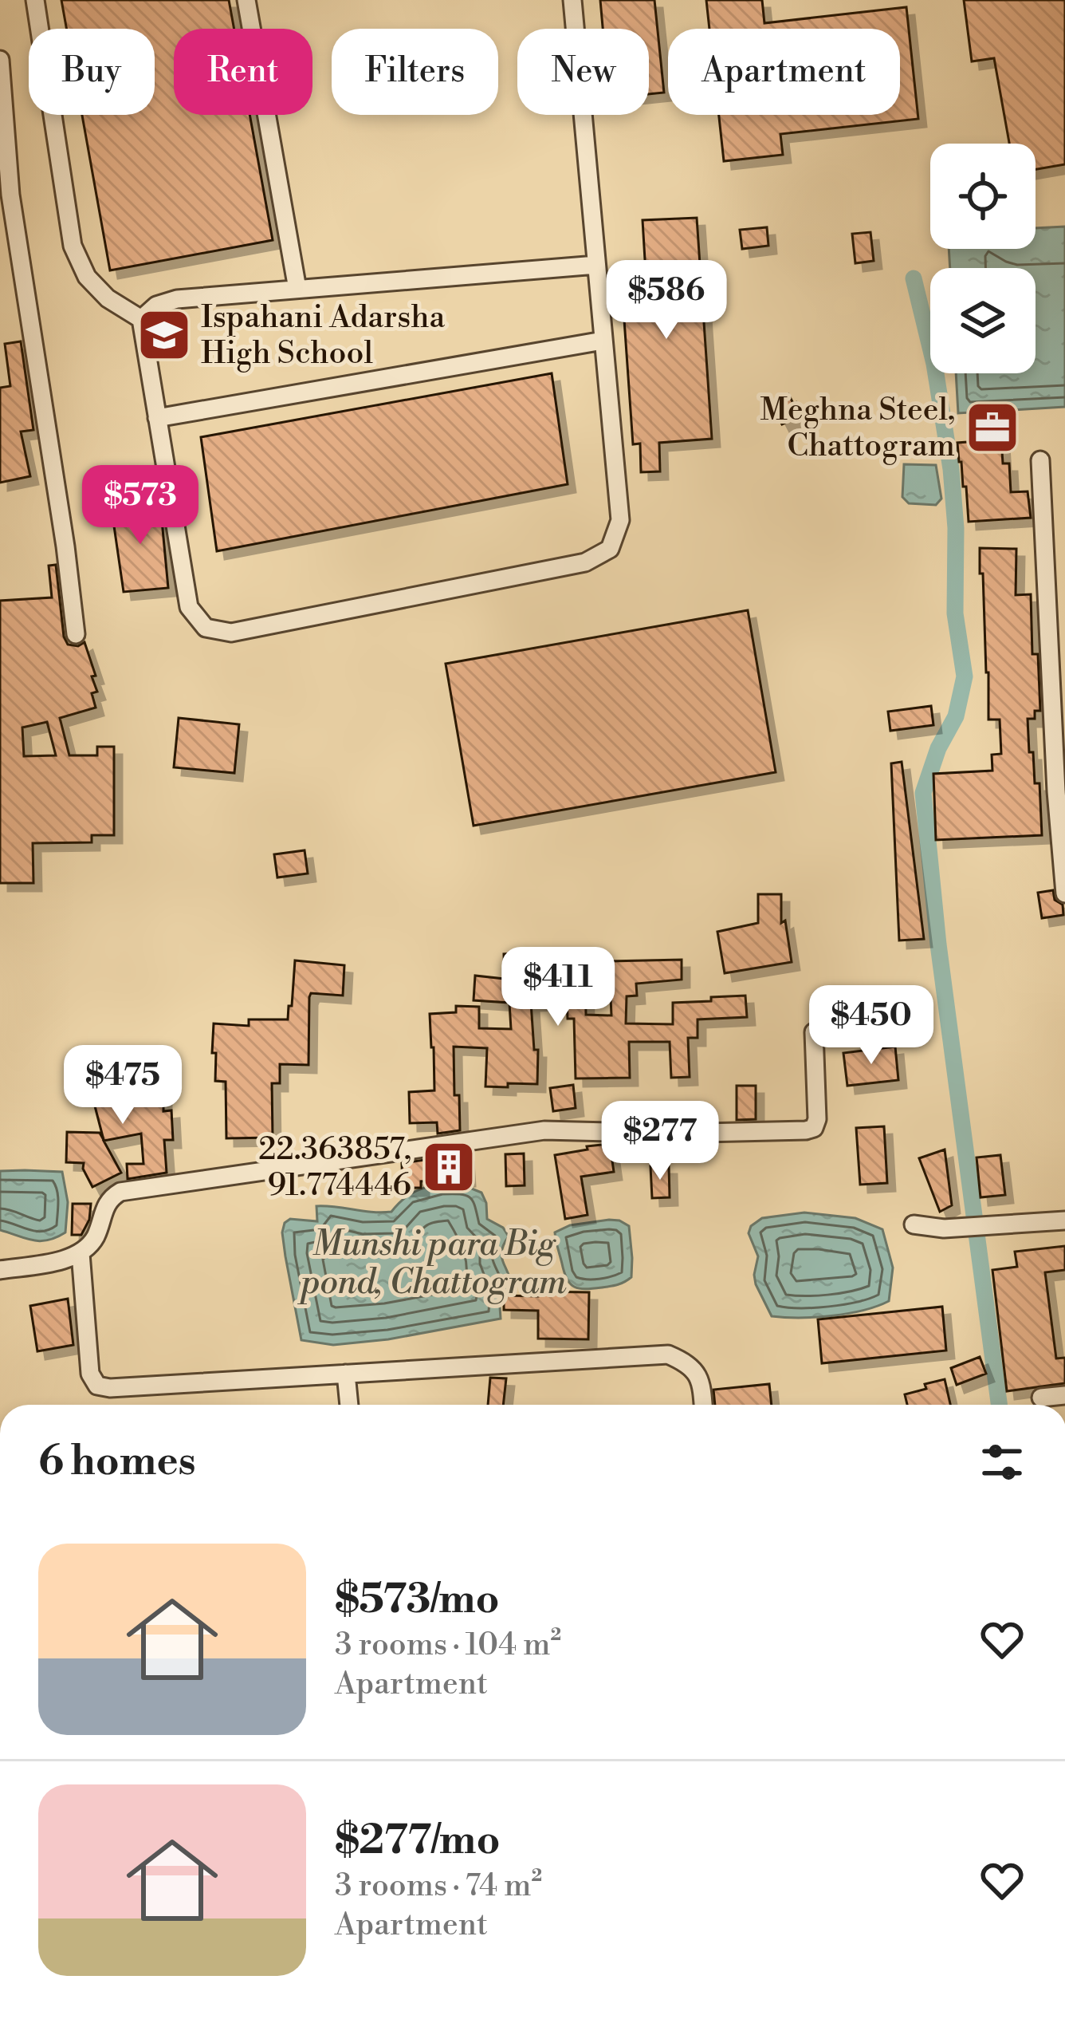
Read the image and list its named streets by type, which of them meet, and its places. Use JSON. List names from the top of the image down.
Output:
{
  "water": ["Munshi para Big pond, Chattogram"],
  "places": {
    "school or university": ["Ispahani Adarsha High School"],
    "office": ["Meghna Steel, Chattogram"],
    "building": ["22.363857, 91.774446"]
  },
  "page": {
    "chip": [
      "Buy",
      "Rent",
      "Filters",
      "New",
      "Apartment"
    ],
    "price": [
      "$586",
      "$573",
      "$411",
      "$450",
      "$475",
      "$277"
    ],
    "heading": "6 homes",
    "list": [
      {
        "name": "$573/mo",
        "note": "3 rooms · 104 m² · Apartment"
      },
      {
        "name": "$277/mo",
        "note": "3 rooms · 74 m² · Apartment"
      }
    ]
  }
}
